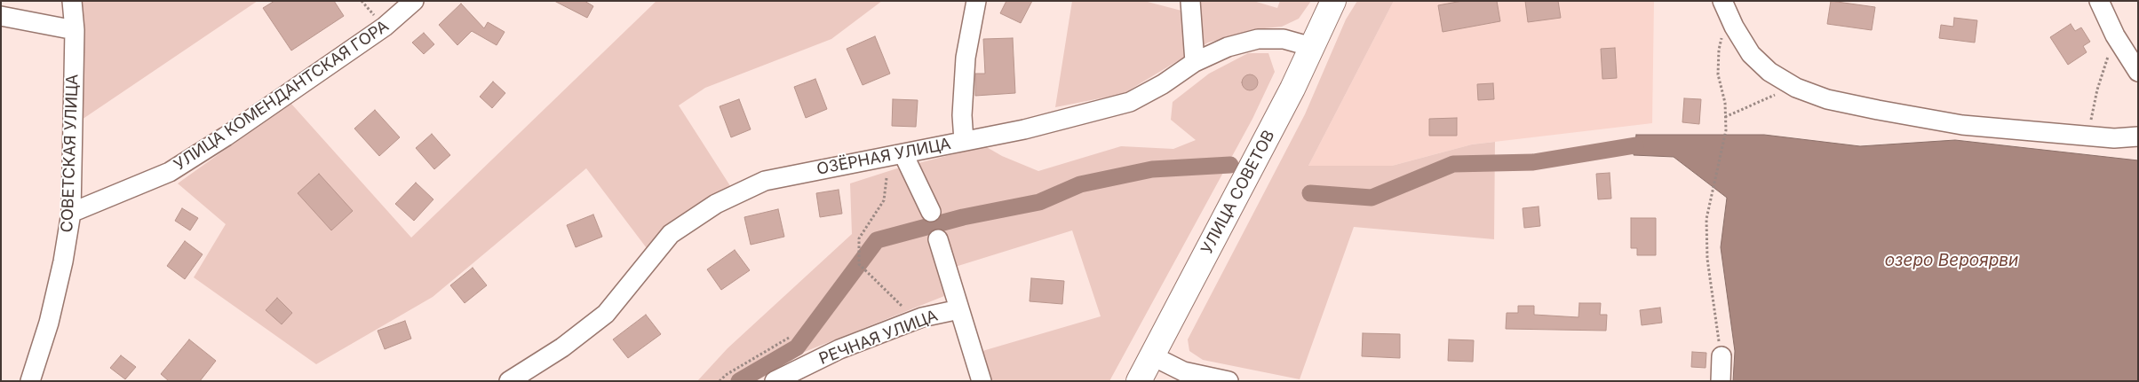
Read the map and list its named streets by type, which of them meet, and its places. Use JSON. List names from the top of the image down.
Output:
{
  "streets": {
    "main road": ["УЛИЦА СОВЕТОВ"],
    "street": [
      "УЛИЦА КОМЕНДАНТСКАЯ ГОРА",
      "СОВЕТСКАЯ УЛИЦА",
      "ОЗЁРНАЯ УЛИЦА",
      "РЕЧНАЯ УЛИЦА"
    ]
  },
  "crossings": [
    ["УЛИЦА КОМЕНДАНТСКАЯ ГОРА", "СОВЕТСКАЯ УЛИЦА"],
    ["ОЗЁРНАЯ УЛИЦА", "УЛИЦА СОВЕТОВ"]
  ],
  "water": ["озеро Вероярви"]
}
